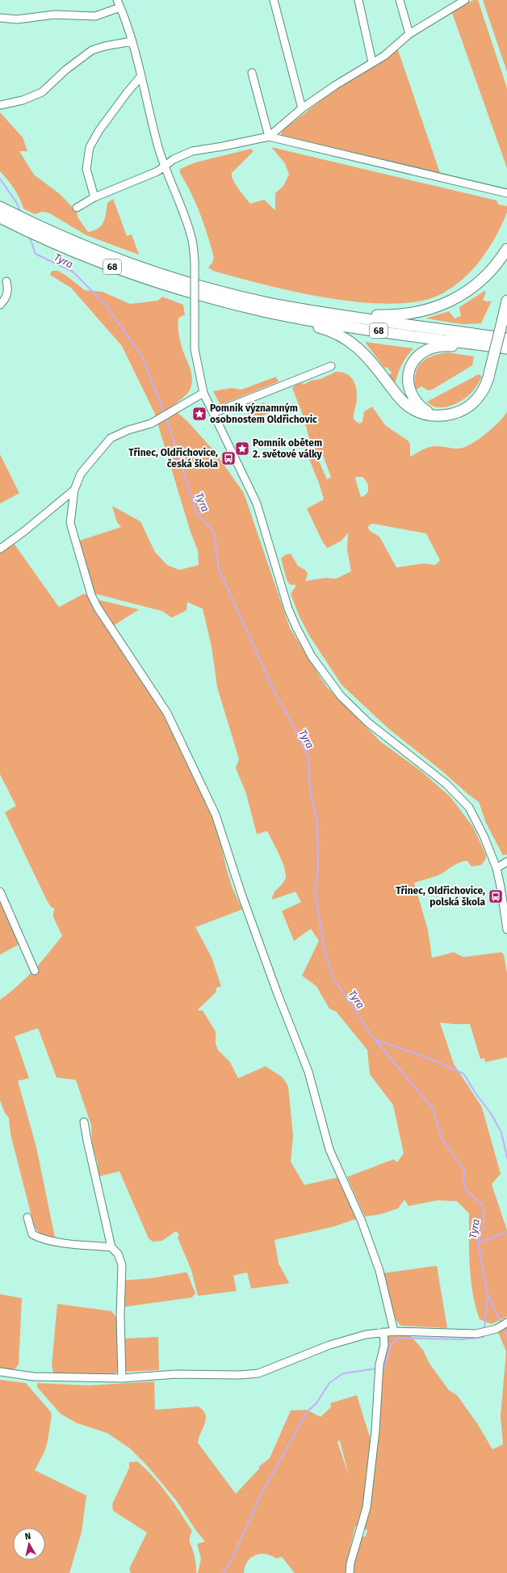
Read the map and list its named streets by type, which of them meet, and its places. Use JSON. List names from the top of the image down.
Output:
{
  "streets": {
    "highway": ["68"]
  },
  "water": ["Tyra"],
  "places": {
    "place": ["Pomník významným osobnostem Oldřichovic", "Pomník obětem 2. světové války"],
    "bus stop": ["Třinec, Oldřichovice, česká škola", "Třinec, Oldřichovice, polská škola"]
  },
  "north": "top"
}
